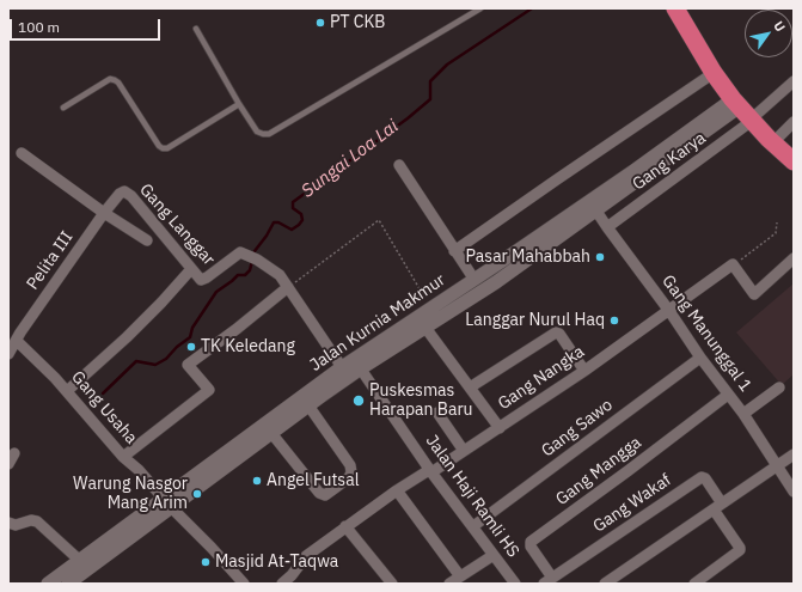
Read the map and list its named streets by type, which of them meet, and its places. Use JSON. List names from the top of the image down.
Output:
{
  "streets": {
    "street": [
      "Gang Karya",
      "Gang Langgar",
      "Pelita III",
      "Jalan Kurnia Makmur",
      "Gang Manunggal 1",
      "Gang Nangka",
      "Gang Usaha",
      "Gang Sawo",
      "Gang Mangga",
      "Jalan Haji Ramli HS",
      "Gang Wakaf"
    ]
  },
  "crossings": [
    ["Gang Karya", "Jalan Kurnia Makmur"],
    ["Gang Karya", "Gang Manunggal 1"],
    ["Gang Langgar", "Pelita III"],
    ["Gang Langgar", "Jalan Kurnia Makmur"],
    ["Pelita III", "Gang Usaha"],
    ["Jalan Kurnia Makmur", "Gang Manunggal 1"],
    ["Jalan Kurnia Makmur", "Gang Usaha"],
    ["Jalan Kurnia Makmur", "Jalan Haji Ramli HS"],
    ["Gang Manunggal 1", "Gang Nangka"],
    ["Gang Manunggal 1", "Gang Sawo"],
    ["Gang Manunggal 1", "Gang Mangga"],
    ["Gang Nangka", "Jalan Haji Ramli HS"],
    ["Gang Sawo", "Jalan Haji Ramli HS"],
    ["Gang Mangga", "Gang Wakaf"]
  ],
  "water": ["Sungai Loa Lai"],
  "places": [
    "PT CKB",
    "Pasar Mahabbah",
    "Langgar Nurul Haq",
    "TK Keledang",
    "Puskesmas Harapan Baru",
    "Angel Futsal",
    "Warung Nasgor Mang Arim",
    "Masjid At-Taqwa"
  ],
  "scale_bar": "100 m",
  "north": "top right"
}
